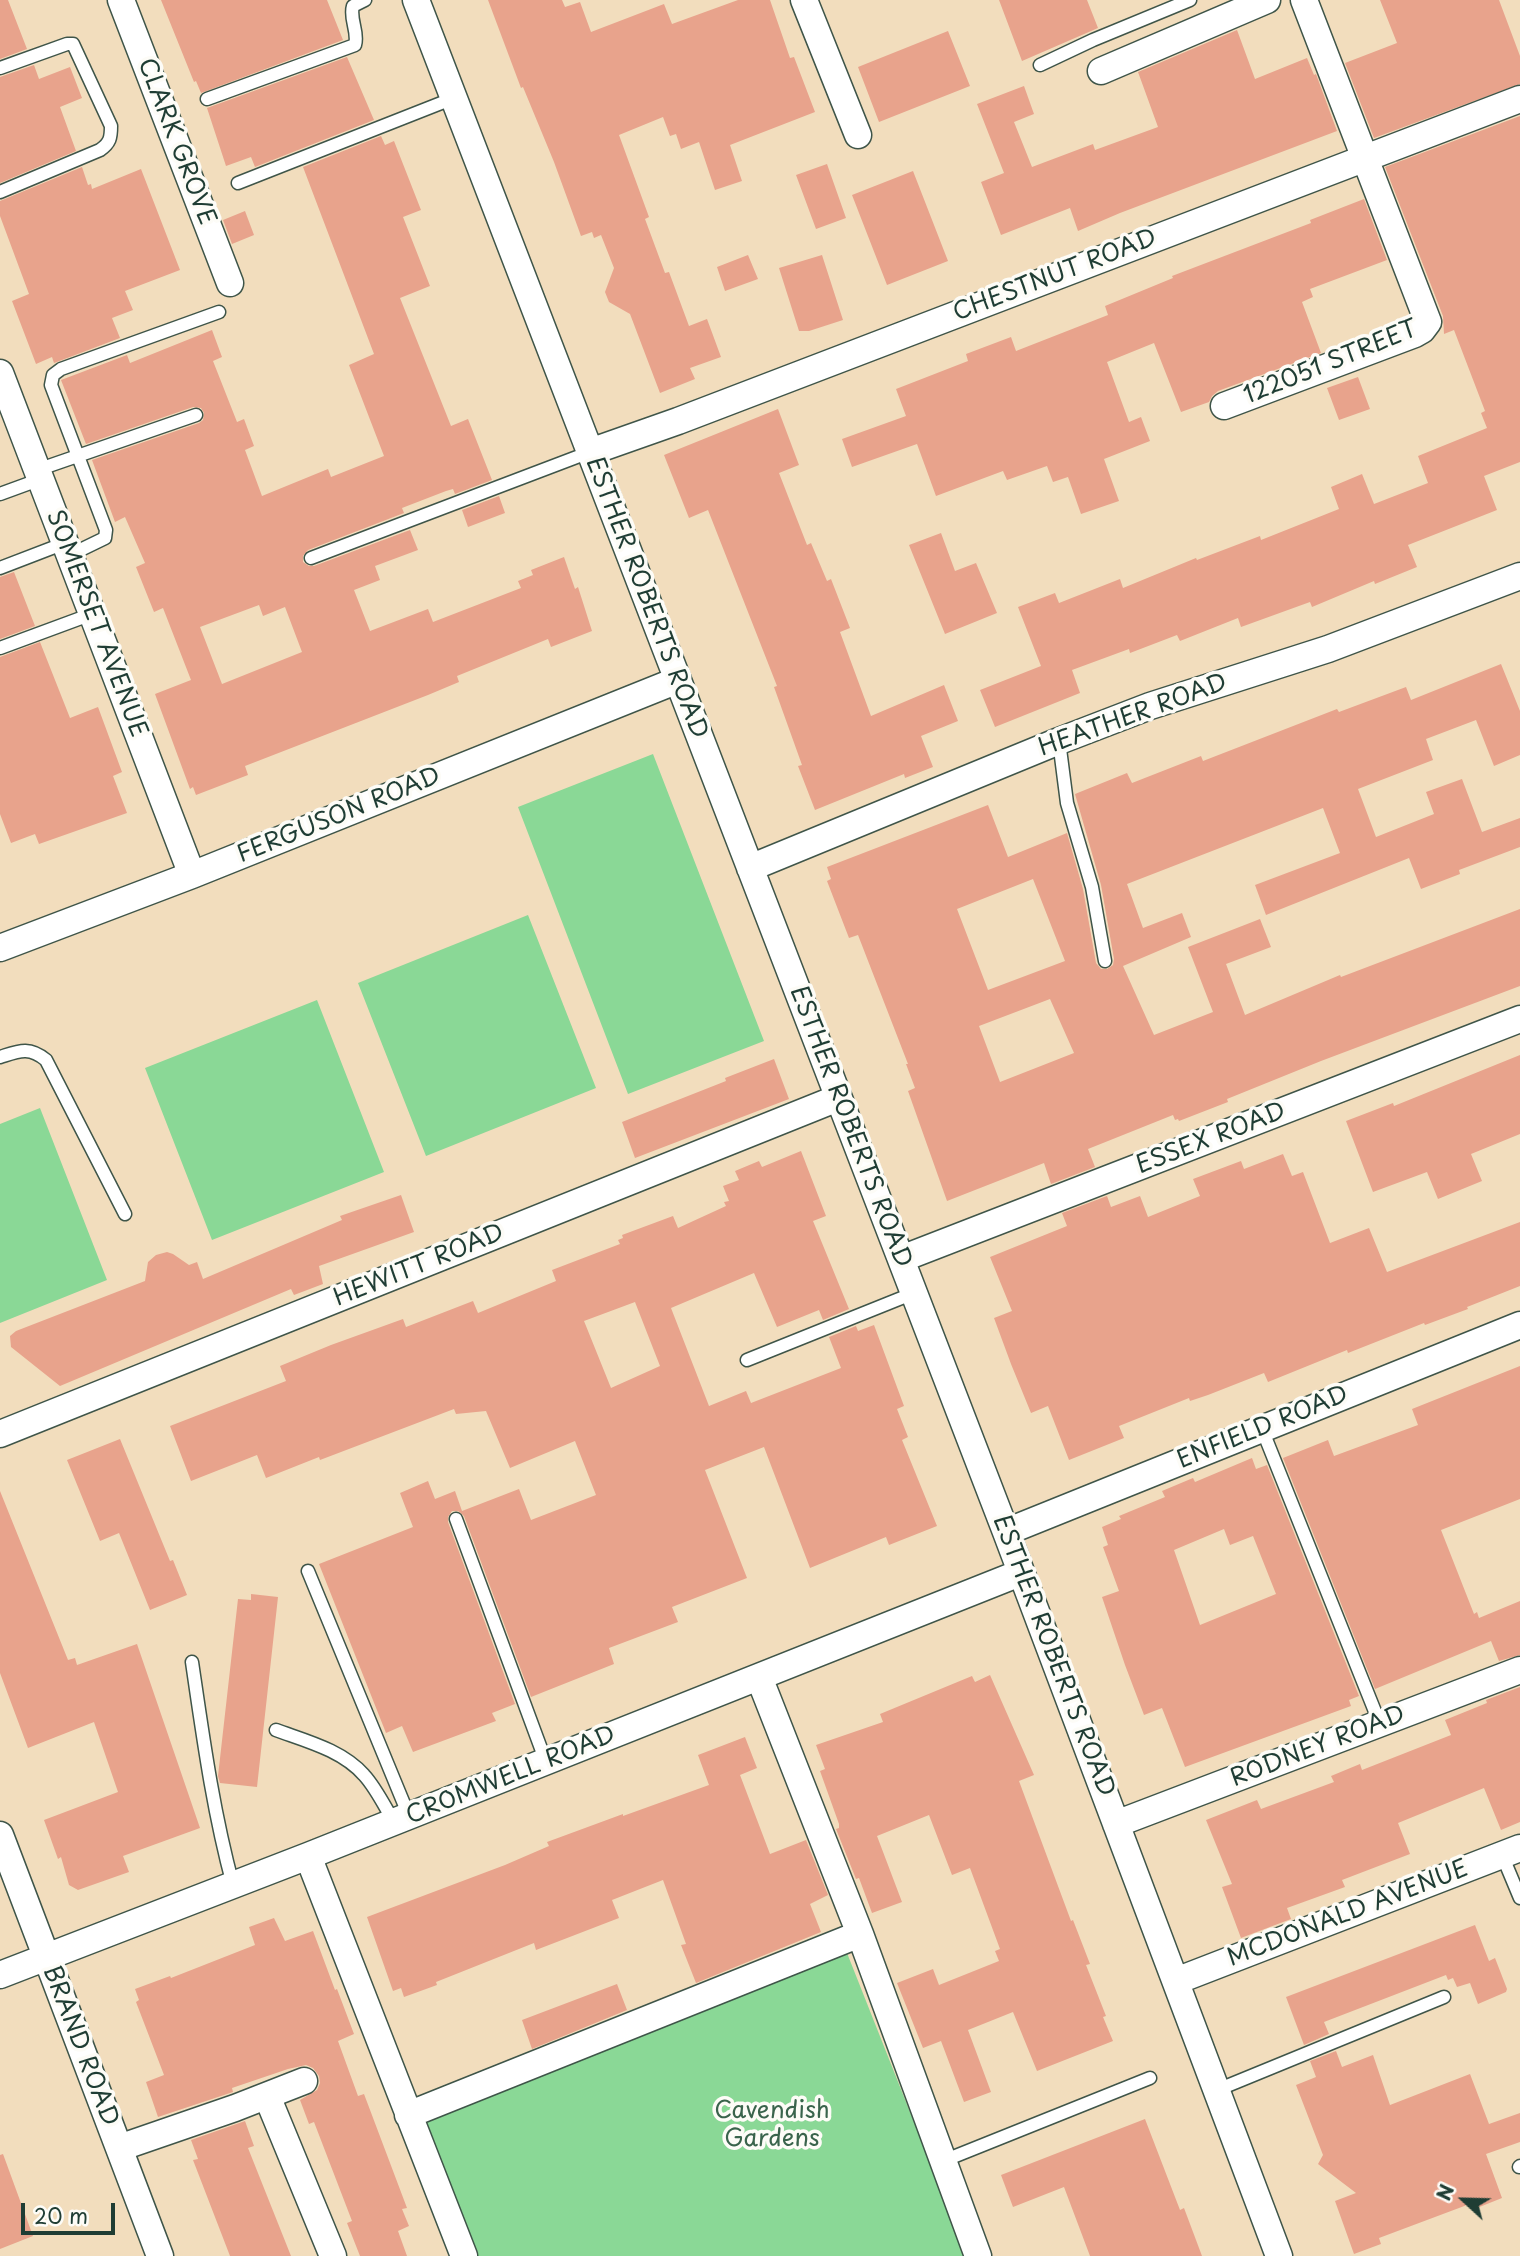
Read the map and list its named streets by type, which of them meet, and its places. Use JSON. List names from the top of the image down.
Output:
{
  "streets": {
    "street": [
      "CLARK GROVE",
      "CHESTNUT ROAD",
      "122051 STREET",
      "ESTHER ROBERTS ROAD",
      "SOMERSET AVENUE",
      "HEATHER ROAD",
      "FERGUSON ROAD",
      "ESSEX ROAD",
      "HEWITT ROAD",
      "ENFIELD ROAD",
      "RODNEY ROAD",
      "CROMWELL ROAD",
      "MCDONALD AVENUE",
      "BRAND ROAD"
    ]
  },
  "crossings": [
    ["CHESTNUT ROAD", "122051 STREET"],
    ["CHESTNUT ROAD", "ESTHER ROBERTS ROAD"],
    ["ESTHER ROBERTS ROAD", "HEATHER ROAD"],
    ["ESTHER ROBERTS ROAD", "FERGUSON ROAD"],
    ["ESTHER ROBERTS ROAD", "ESSEX ROAD"],
    ["ESTHER ROBERTS ROAD", "HEWITT ROAD"],
    ["ESTHER ROBERTS ROAD", "ENFIELD ROAD"],
    ["ESTHER ROBERTS ROAD", "RODNEY ROAD"],
    ["ESTHER ROBERTS ROAD", "CROMWELL ROAD"],
    ["ESTHER ROBERTS ROAD", "MCDONALD AVENUE"],
    ["SOMERSET AVENUE", "FERGUSON ROAD"],
    ["CROMWELL ROAD", "BRAND ROAD"]
  ],
  "parks": ["Cavendish Gardens"],
  "scale_bar": "20 m",
  "north": "left"
}
